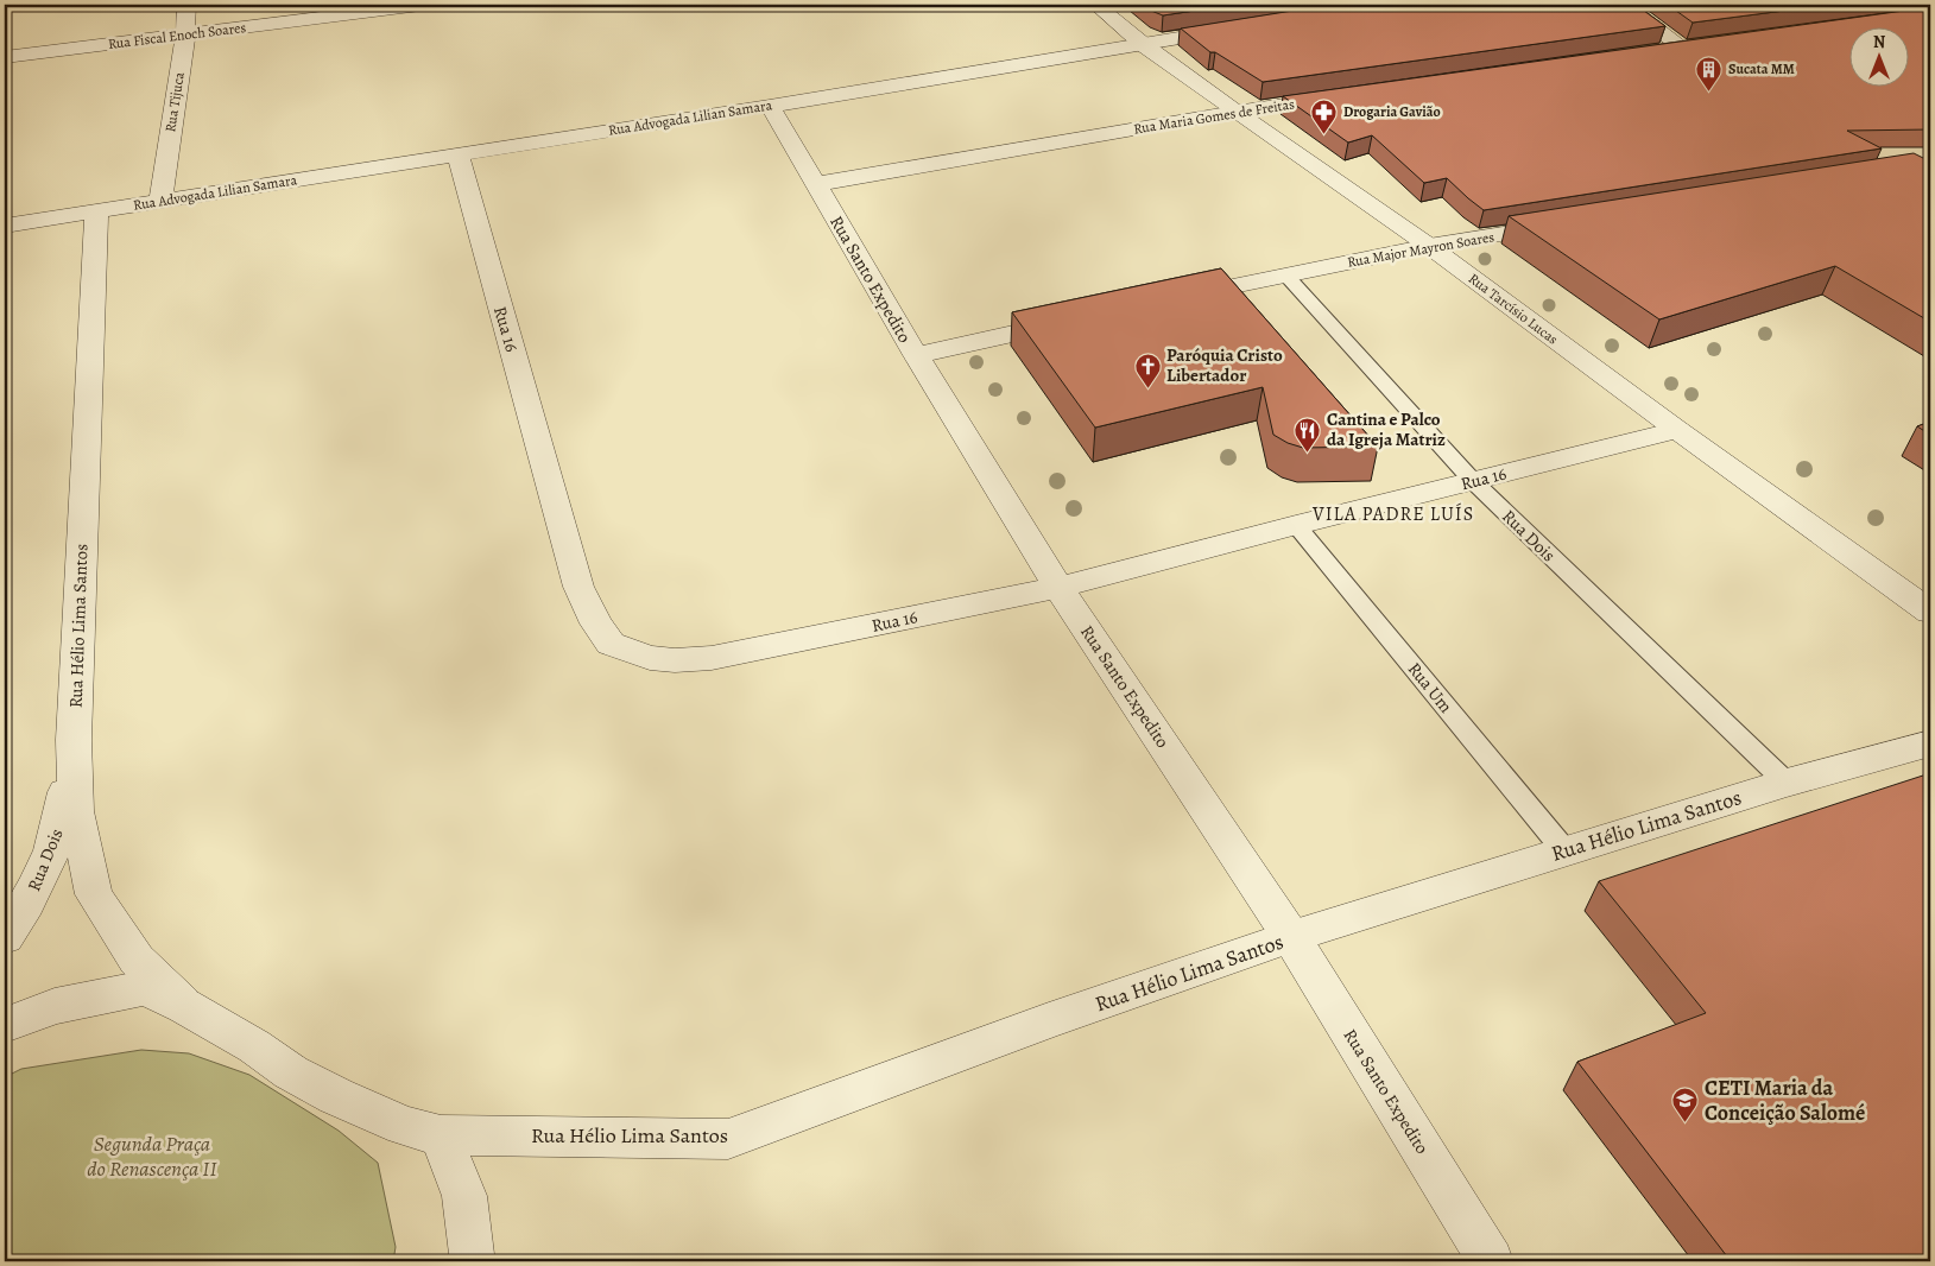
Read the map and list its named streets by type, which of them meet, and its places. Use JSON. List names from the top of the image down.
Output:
{
  "streets": {
    "street": [
      "Rua Fiscal Enoch Soares",
      "Rua Tijuca",
      "Rua Maria Gomes de Freitas",
      "Rua Advogada Lilian Samara",
      "Rua Major Mayron Soares",
      "Rua Santo Expedito",
      "Rua Tarcísio Lucas",
      "Rua 16",
      "Rua Dois",
      "Rua Hélio Lima Santos"
    ],
    "lane": ["Rua Um"]
  },
  "crossings": [
    ["Rua Fiscal Enoch Soares", "Rua Tijuca"],
    ["Rua Tijuca", "Rua Advogada Lilian Samara"],
    ["Rua Maria Gomes de Freitas", "Rua Santo Expedito"],
    ["Rua Maria Gomes de Freitas", "Rua Tarcísio Lucas"],
    ["Rua Advogada Lilian Samara", "Rua Santo Expedito"],
    ["Rua Advogada Lilian Samara", "Rua Tarcísio Lucas"],
    ["Rua Advogada Lilian Samara", "Rua 16"],
    ["Rua Advogada Lilian Samara", "Rua Hélio Lima Santos"],
    ["Rua Major Mayron Soares", "Rua Tarcísio Lucas"],
    ["Rua Major Mayron Soares", "Rua Dois"],
    ["Rua Santo Expedito", "Rua 16"],
    ["Rua Santo Expedito", "Rua Hélio Lima Santos"],
    ["Rua Tarcísio Lucas", "Rua 16"],
    ["Rua 16", "Rua Dois"],
    ["Rua 16", "Rua Um"],
    ["Rua Dois", "Rua Hélio Lima Santos"],
    ["Rua Hélio Lima Santos", "Rua Um"]
  ],
  "districts": ["VILA PADRE LUÍS"],
  "parks": ["Segunda Praça do Renascença II"],
  "places": {
    "building": ["Sucata MM"],
    "pharmacy": ["Drogaria Gavião"],
    "church": ["Paróquia Cristo Libertador"],
    "restaurant": ["Cantina e Palco da Igreja Matriz"],
    "school or university": ["CETI Maria da Conceição Salomé"]
  },
  "north": "top"
}
